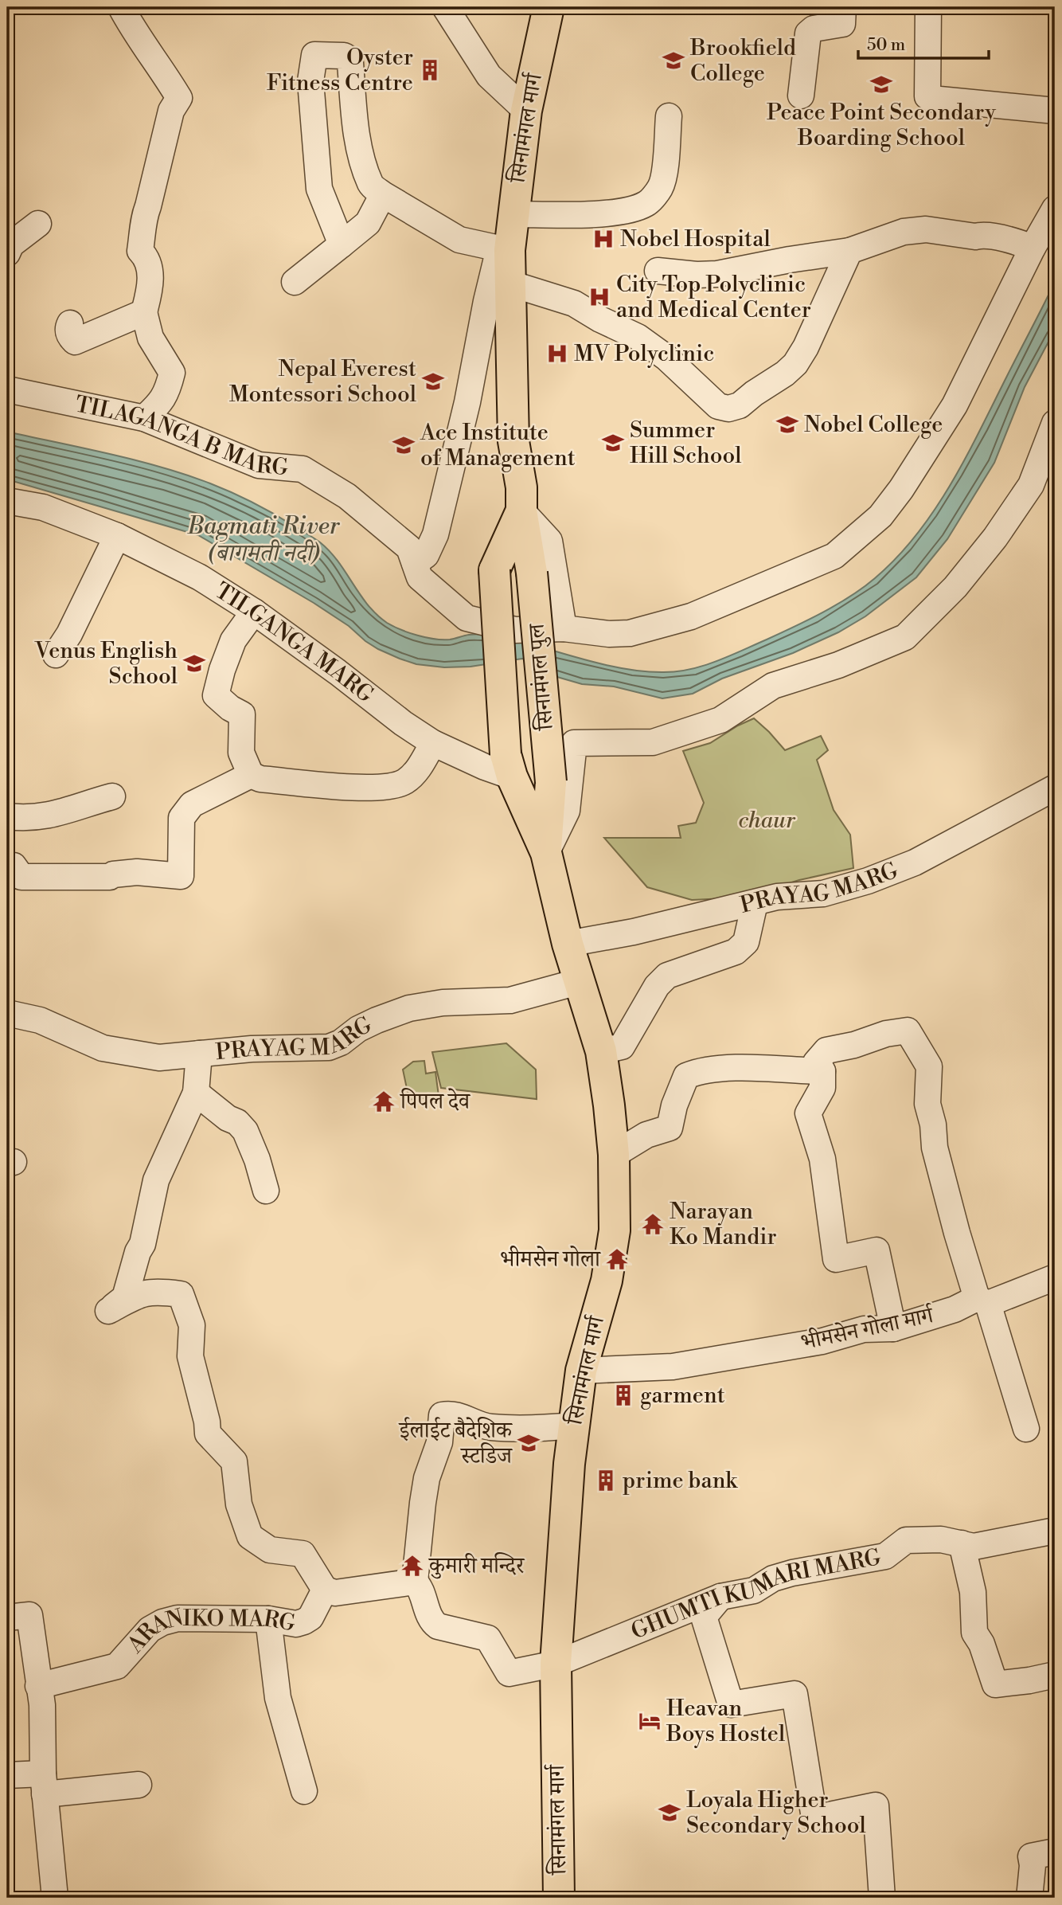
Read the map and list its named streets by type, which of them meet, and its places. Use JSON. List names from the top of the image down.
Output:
{
  "streets": {
    "main road": ["सिनामंगल मार्ग", "सिनामंगल पुल"],
    "street": [
      "TILAGANGA B MARG",
      "TILGANGA MARG",
      "PRAYAG MARG",
      "भीमसेन गोला मार्ग",
      "GHUMTI KUMARI MARG",
      "ARANIKO MARG"
    ]
  },
  "crossings": [
    ["सिनामंगल मार्ग", "सिनामंगल पुल"],
    ["सिनामंगल मार्ग", "PRAYAG MARG"],
    ["सिनामंगल मार्ग", "भीमसेन गोला मार्ग"],
    ["सिनामंगल मार्ग", "GHUMTI KUMARI MARG"],
    ["TILGANGA MARG", "सिनामंगल पुल"]
  ],
  "water": ["Bagmati River (बागमती नदी)"],
  "parks": ["chaur"],
  "places": {
    "school or university": [
      "Brookfield College",
      "Peace Point Secondary Boarding School",
      "Nepal Everest Montessori School",
      "Nobel College",
      "Summer Hill School",
      "Ace Institute of Management",
      "Venus English School",
      "ईलाईट बैदेशिक स्टडिज",
      "Loyala Higher Secondary School"
    ],
    "building": ["Oyster Fitness Centre", "garment", "prime bank"],
    "hospital": ["Nobel Hospital", "City Top Polyclinic and Medical Center", "MV Polyclinic"],
    "temple": [
      "पिपल देव",
      "Narayan Ko Mandir",
      "भीमसेन गोला",
      "कुमारी मन्दिर"
    ],
    "hotel": ["Heavan Boys Hostel"]
  },
  "scale_bar": "50 m"
}
